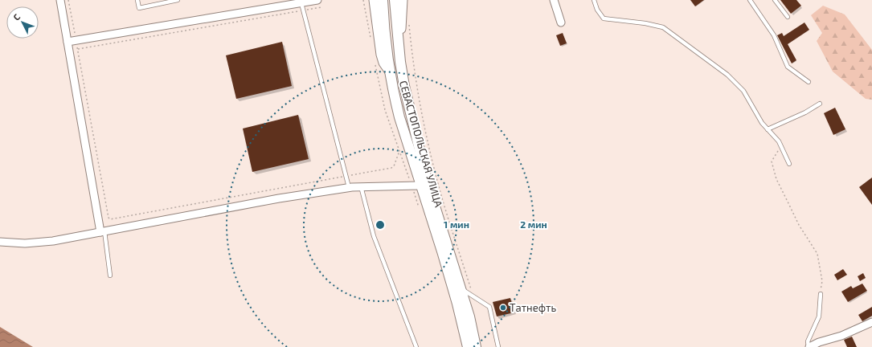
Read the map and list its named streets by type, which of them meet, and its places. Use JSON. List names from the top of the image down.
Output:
{
  "streets": {
    "main road": ["СЕВАСТОПОЛЬСКАЯ УЛИЦА"]
  },
  "places": ["Татнефть"],
  "north": "top left",
  "rings": ["1 мин", "2 мин"]
}
